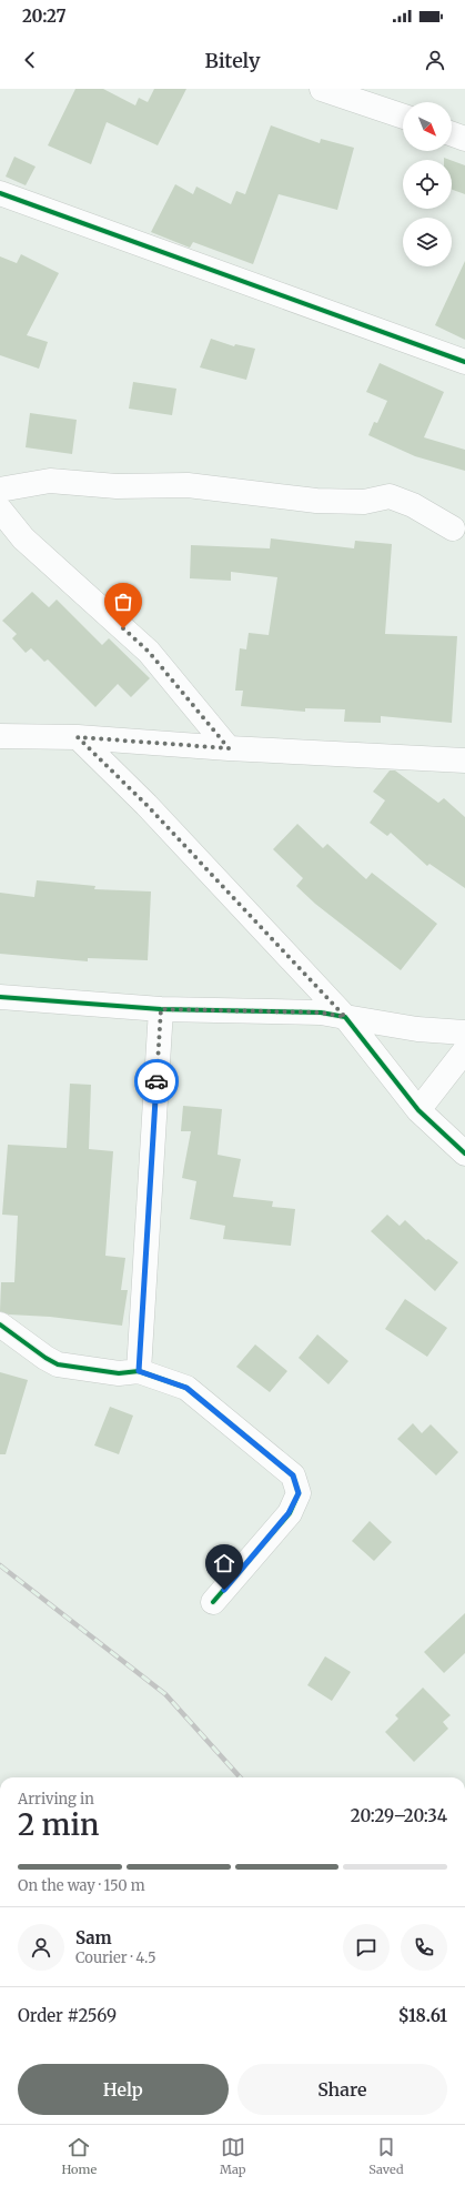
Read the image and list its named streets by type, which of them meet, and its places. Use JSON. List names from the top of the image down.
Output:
{
  "north": "bottom right",
  "page": {
    "status": "20:27",
    "header": "Bitely",
    "heading": ["2 min", "Arriving in", "20:29–20:34"],
    "panel": [
      "Sam",
      "Courier · 4.5",
      "Order #2569",
      "$18.61"
    ],
    "bar": "On the way · 150 m",
    "buttons": ["Help", "Share"],
    "tabs": ["Home", "Map", "Saved"]
  }
}
